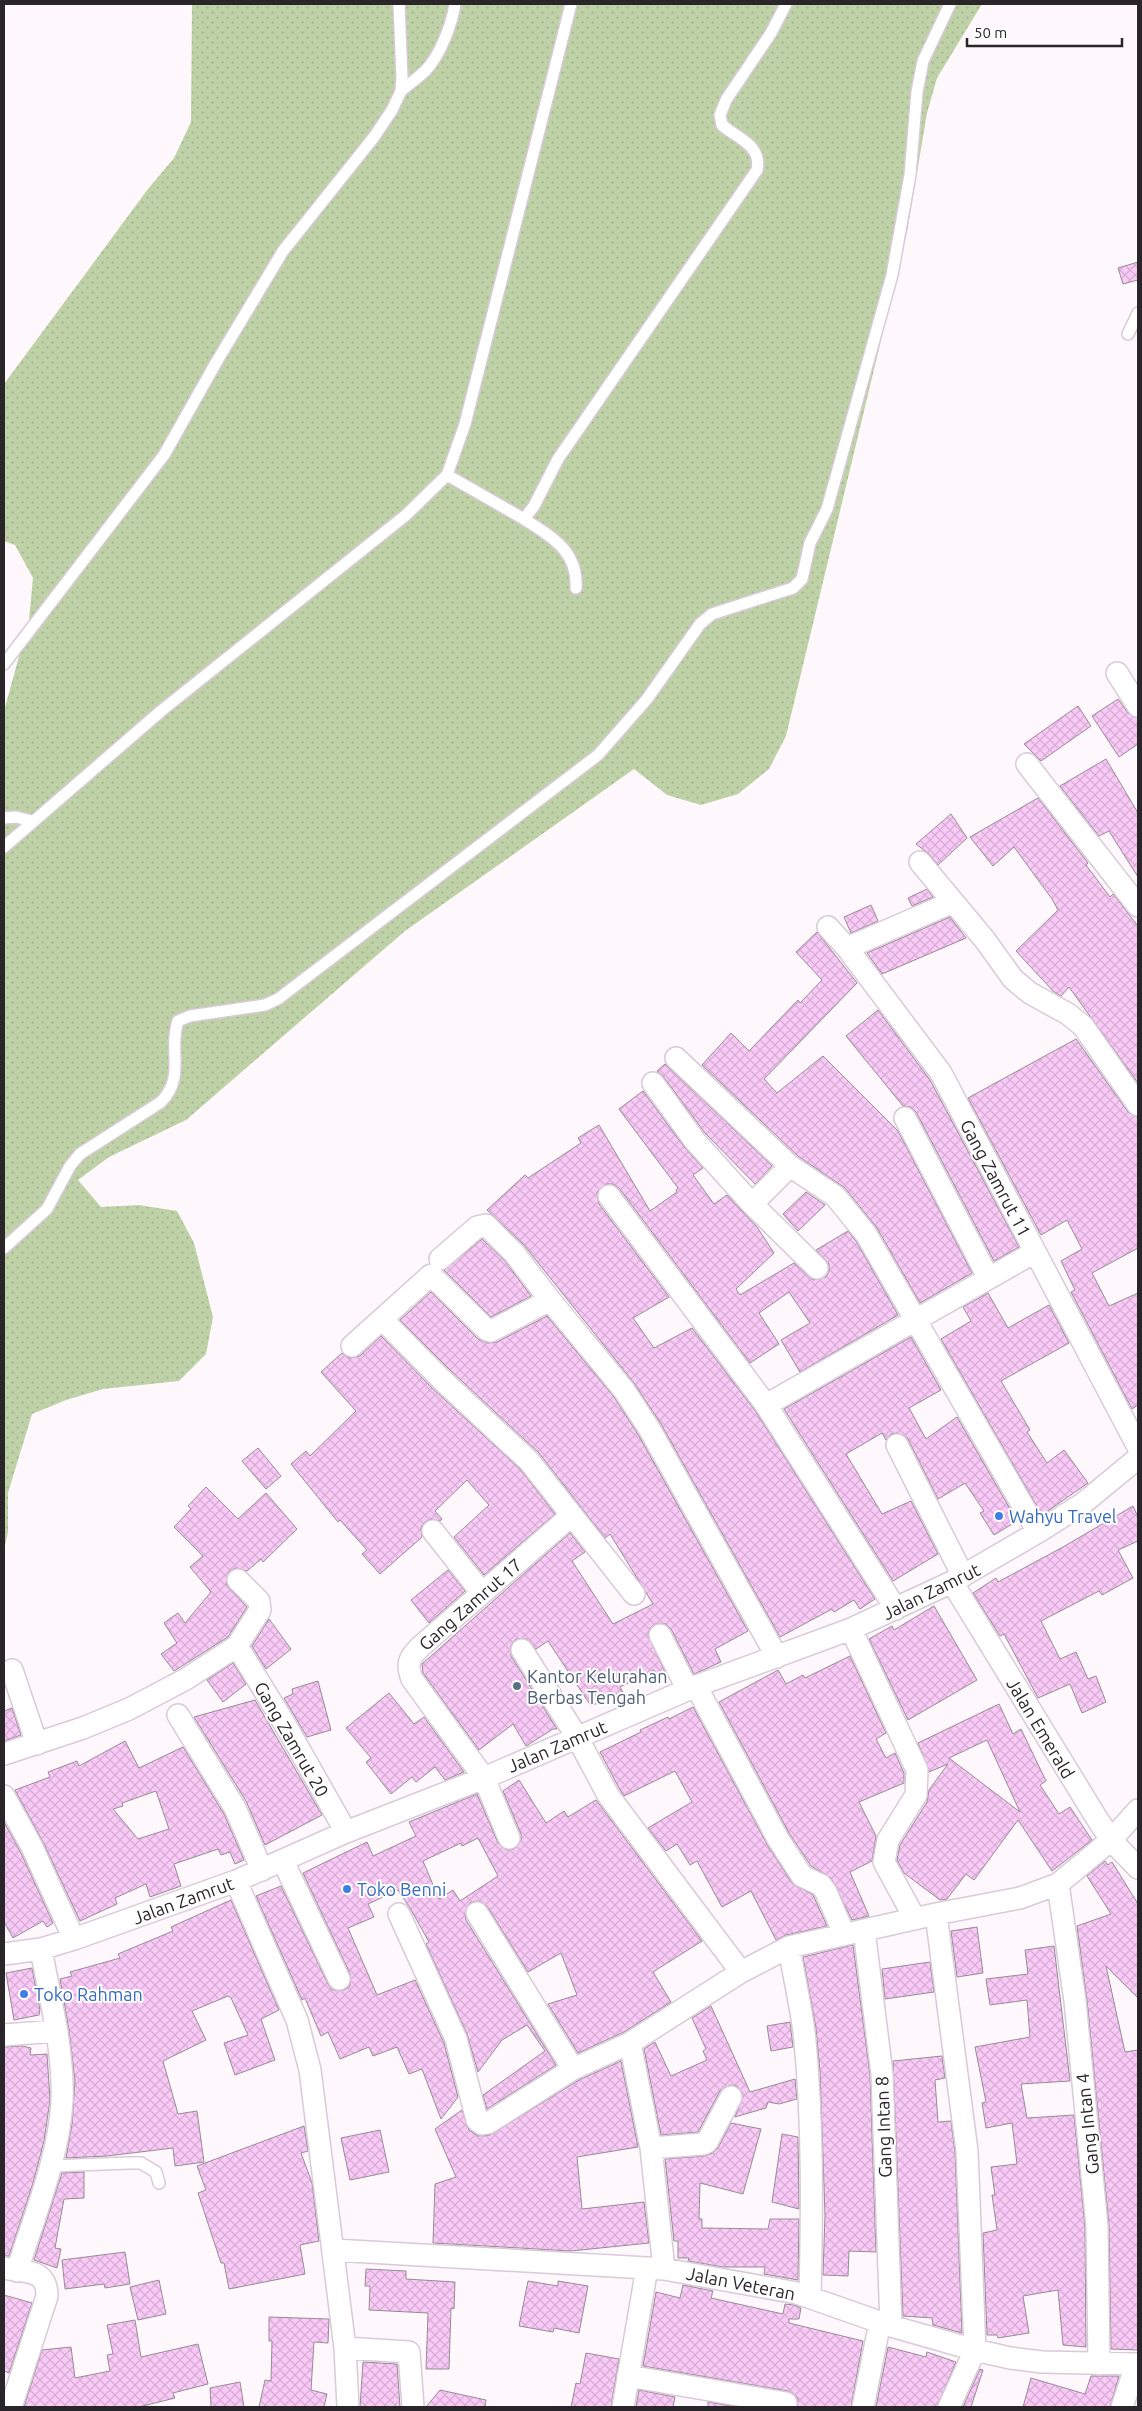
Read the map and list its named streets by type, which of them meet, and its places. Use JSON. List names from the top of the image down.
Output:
{
  "streets": {
    "street": [
      "Gang Zamrut 11",
      "Jalan Zamrut",
      "Gang Zamrut 17",
      "Jalan Emerald",
      "Gang Zamrut 20",
      "Gang Intan 4",
      "Gang Intan 8",
      "Jalan Veteran"
    ]
  },
  "crossings": [
    ["Jalan Zamrut", "Gang Zamrut 17"],
    ["Jalan Zamrut", "Jalan Emerald"],
    ["Jalan Zamrut", "Gang Zamrut 20"],
    ["Jalan Zamrut", "Gang Intan 8"],
    ["Gang Intan 4", "Jalan Veteran"],
    ["Gang Intan 8", "Jalan Veteran"]
  ],
  "places": [
    "Wahyu Travel",
    "Kantor Kelurahan Berbas Tengah",
    "Toko Benni",
    "Toko Rahman"
  ],
  "scale_bar": "50 m"
}
